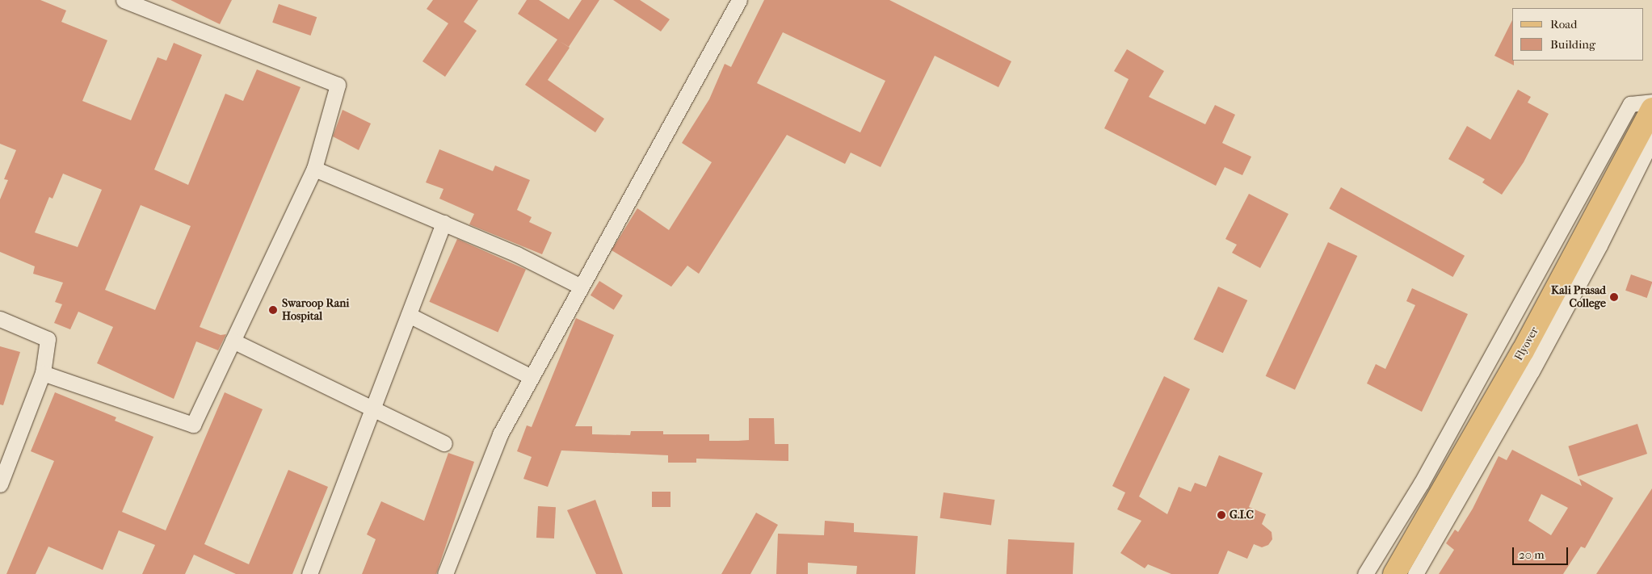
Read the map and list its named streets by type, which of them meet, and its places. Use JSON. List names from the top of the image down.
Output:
{
  "streets": {
    "main road": ["Flyover"]
  },
  "places": ["Kali Prasad College", "Swaroop Rani Hospital", "G.I.C"],
  "legend": ["Road", "Building"],
  "scale_bar": "20 m"
}
